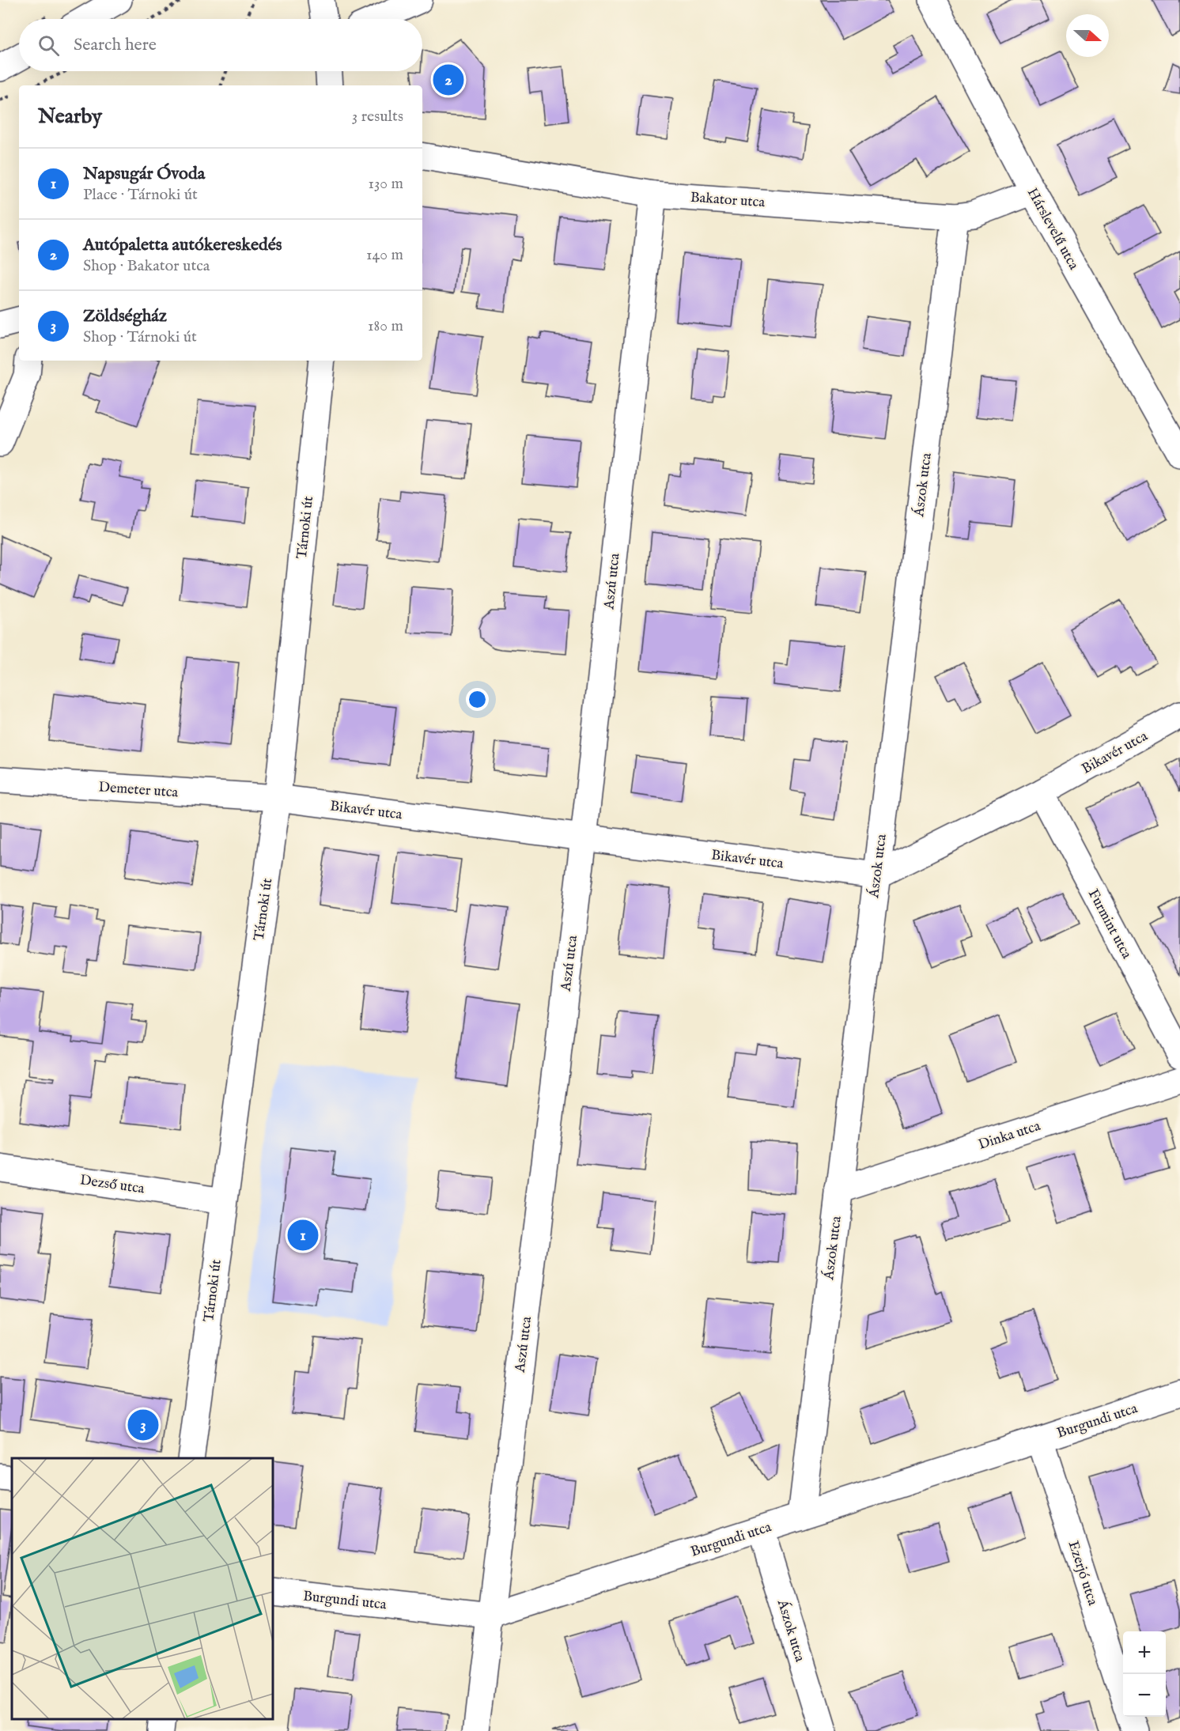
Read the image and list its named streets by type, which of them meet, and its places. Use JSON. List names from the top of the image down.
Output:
{
  "streets": {
    "street": [
      "Bakator utca",
      "Hárslevelű utca",
      "Ászok utca",
      "Tárnoki út",
      "Aszú utca",
      "Bikavér utca",
      "Demeter utca",
      "Furmint utca",
      "Dinka utca",
      "Dezső utca",
      "Burgundi utca",
      "Ezerjó utca"
    ]
  },
  "crossings": [
    ["Bakator utca", "Hárslevelű utca"],
    ["Bakator utca", "Ászok utca"],
    ["Bakator utca", "Aszú utca"],
    ["Ászok utca", "Bikavér utca"],
    ["Ászok utca", "Dinka utca"],
    ["Ászok utca", "Burgundi utca"],
    ["Tárnoki út", "Bikavér utca"],
    ["Tárnoki út", "Demeter utca"],
    ["Tárnoki út", "Dezső utca"],
    ["Aszú utca", "Bikavér utca"],
    ["Aszú utca", "Burgundi utca"],
    ["Bikavér utca", "Demeter utca"],
    ["Bikavér utca", "Furmint utca"],
    ["Burgundi utca", "Ezerjó utca"]
  ],
  "north": "right",
  "page": {
    "search": "Search here",
    "pins": ["2", "1", "3"],
    "heading": ["Nearby", "3 results"],
    "list": [
      {
        "mark": "1",
        "name": "Napsugár Óvoda",
        "note": "Place · Tárnoki út",
        "value": "130 m"
      },
      {
        "mark": "2",
        "name": "Autópaletta autókereskedés",
        "note": "Shop · Bakator utca",
        "value": "140 m"
      },
      {
        "mark": "3",
        "name": "Zöldségház",
        "note": "Shop · Tárnoki út",
        "value": "180 m"
      }
    ],
    "map_buttons": ["+", "−"]
  }
}
